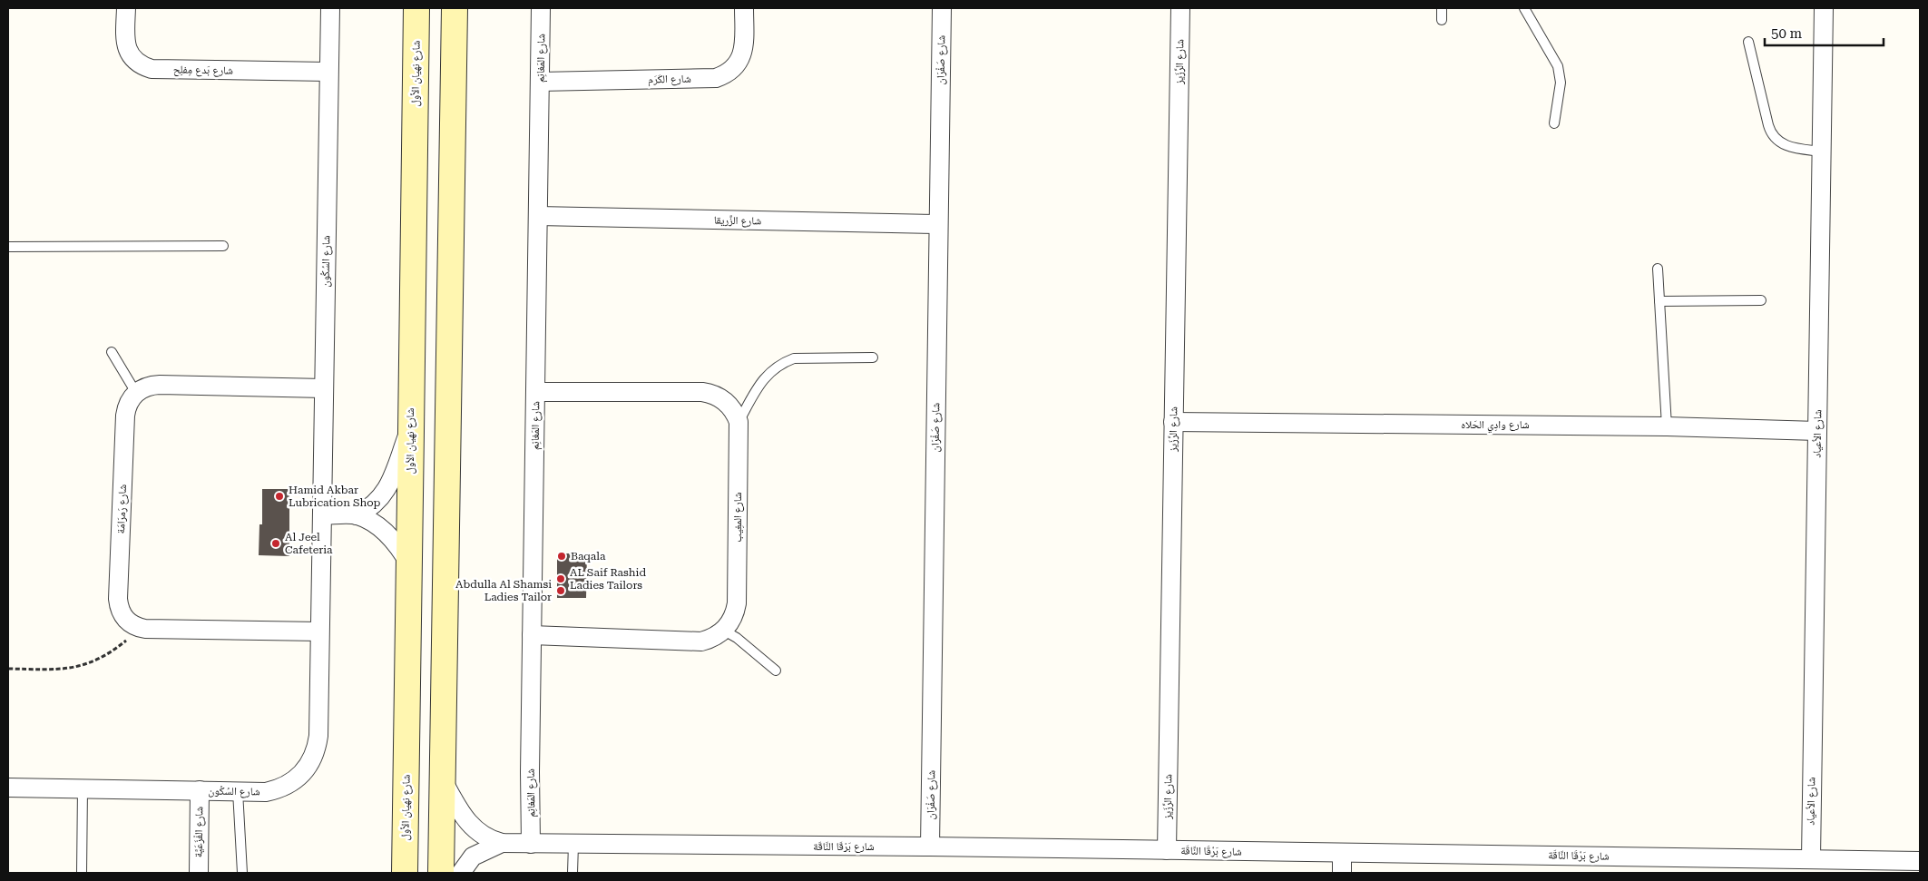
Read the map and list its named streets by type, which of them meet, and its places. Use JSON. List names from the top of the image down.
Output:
{
  "streets": {
    "main road": ["شارع نهيان الأول"],
    "street": [
      "شارع المَغانِم",
      "شارع صَفْرَان",
      "شارع الرِّزَيز",
      "شارع بَدع مِفلِح",
      "شارع الكَرَم",
      "شارع الزِّريقا",
      "شارع السُكُون",
      "شارع وادِي الحَلاه",
      "شارع الأعياد",
      "شارع رَمرَامَة",
      "شارع المغِيب",
      "شارع الفْزَعَيَّة",
      "شارع بَرْقَا النَّاقَة"
    ]
  },
  "crossings": [
    ["شارع المَغانِم", "شارع الكَرَم"],
    ["شارع المَغانِم", "شارع الزِّريقا"],
    ["شارع المَغانِم", "شارع بَرْقَا النَّاقَة"],
    ["شارع صَفْرَان", "شارع الزِّريقا"],
    ["شارع صَفْرَان", "شارع بَرْقَا النَّاقَة"],
    ["شارع الرِّزَيز", "شارع وادِي الحَلاه"],
    ["شارع الرِّزَيز", "شارع بَرْقَا النَّاقَة"],
    ["شارع بَدع مِفلِح", "شارع السُكُون"],
    ["شارع السُكُون", "شارع الفْزَعَيَّة"],
    ["شارع وادِي الحَلاه", "شارع الأعياد"],
    ["شارع الأعياد", "شارع بَرْقَا النَّاقَة"]
  ],
  "places": [
    "Hamid Akbar Lubrication Shop",
    "Al Jeel Cafeteria",
    "Baqala",
    "AL Saif Rashid Ladies Tailors",
    "Abdulla Al Shamsi Ladies Tailor"
  ],
  "scale_bar": "50 m"
}
